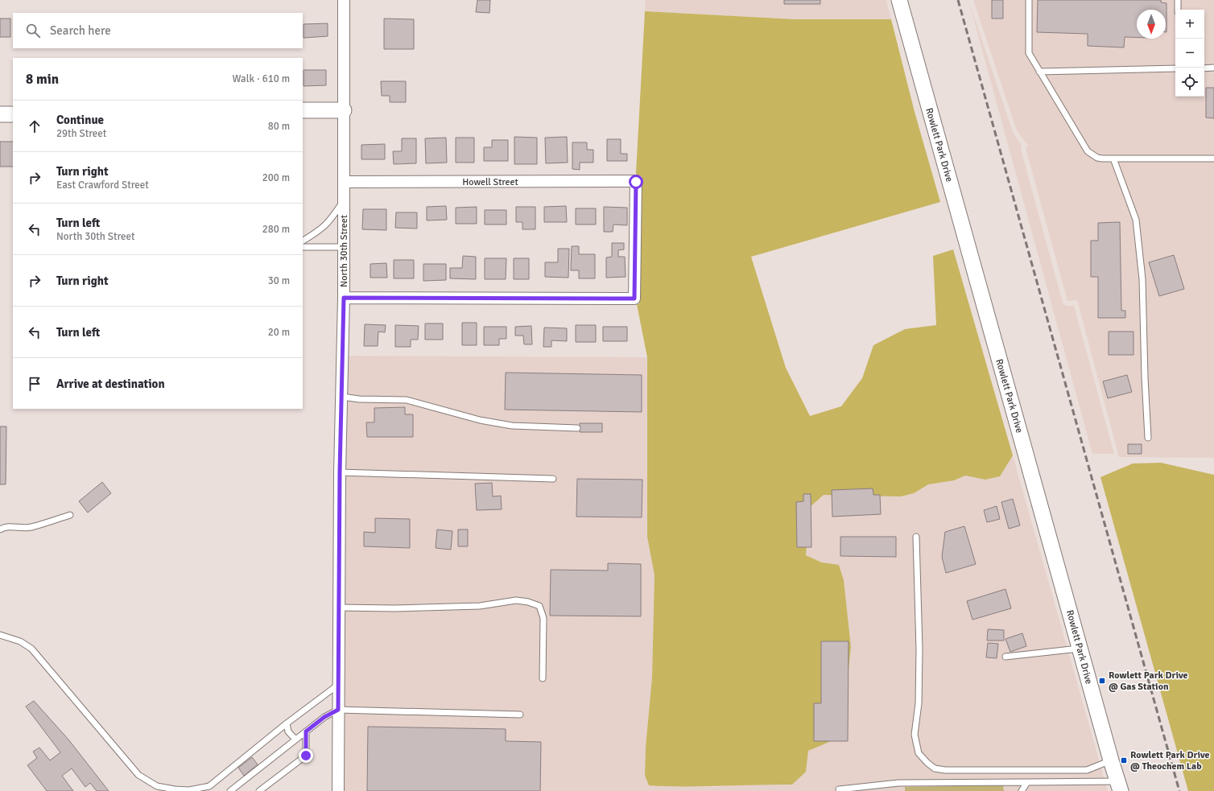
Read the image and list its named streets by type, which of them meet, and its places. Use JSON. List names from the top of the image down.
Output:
{
  "streets": {
    "street": ["Rowlett Park Drive", "Howell Street", "North 30th Street"]
  },
  "crossings": [
    ["Howell Street", "North 30th Street"]
  ],
  "places": {
    "transit": ["Rowlett Park Drive @ Gas Station", "Rowlett Park Drive @ Theochem Lab"]
  },
  "north": "bottom",
  "page": {
    "map_buttons": ["+", "−"],
    "search": "Search here",
    "heading": ["8 min", "Walk · 610 m"],
    "list": [
      ["Continue", "29th Street", "80 m"],
      ["Turn right", "East Crawford Street", "200 m"],
      ["Turn left", "North 30th Street", "280 m"],
      ["Turn right", "30 m"],
      ["Turn left", "20 m"],
      "Arrive at destination"
    ]
  }
}
